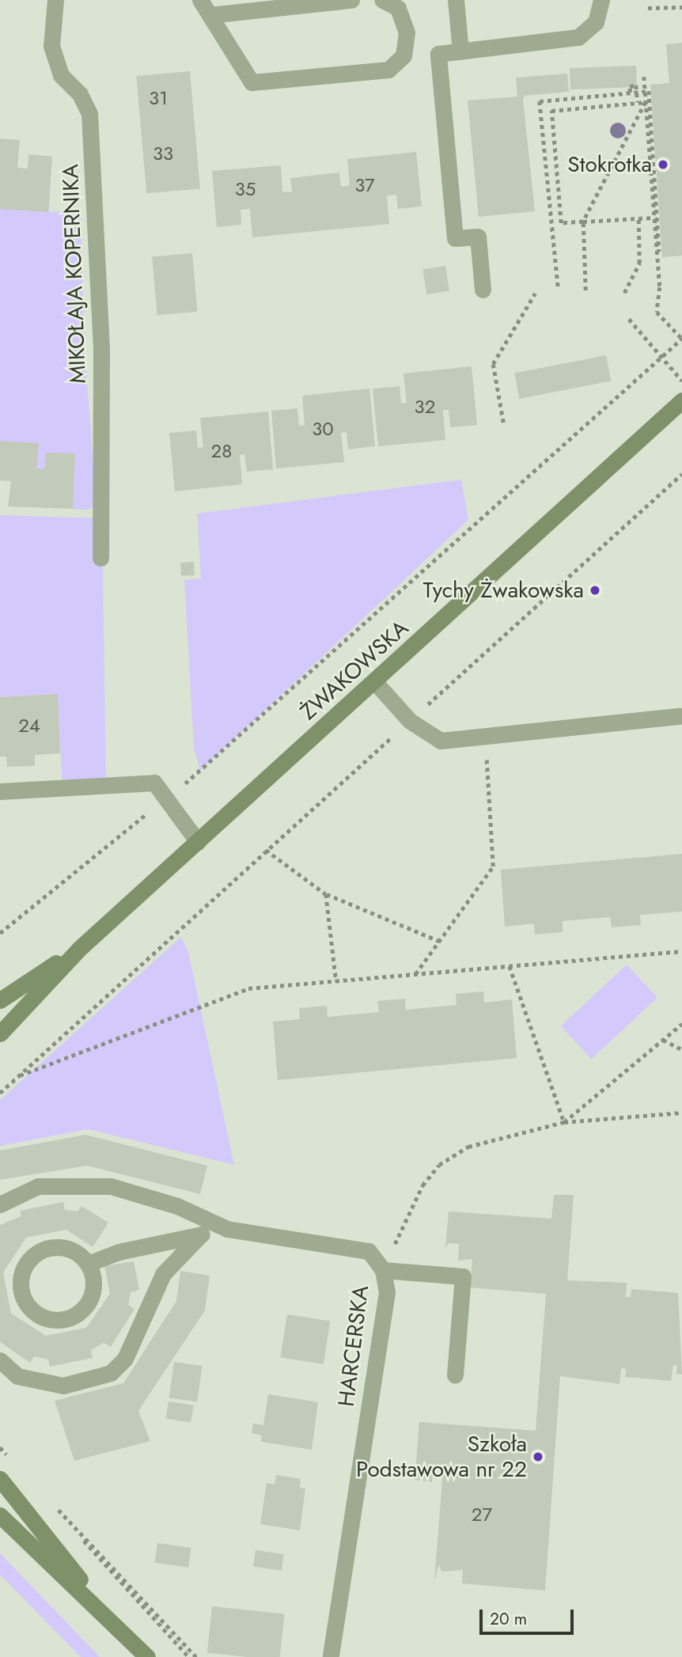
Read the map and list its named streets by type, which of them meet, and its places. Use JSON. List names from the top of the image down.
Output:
{
  "streets": {
    "street": ["MIKOŁAJA KOPERNIKA", "ŻWAKOWSKA", "HARCERSKA"]
  },
  "places": ["Stokrotka", "Tychy Żwakowska", "Szkoła Podstawowa nr 22"],
  "house_numbers": [
    "31",
    "33",
    "37",
    "35",
    "32",
    "30",
    "28",
    "24",
    "27"
  ],
  "scale_bar": "20 m"
}
